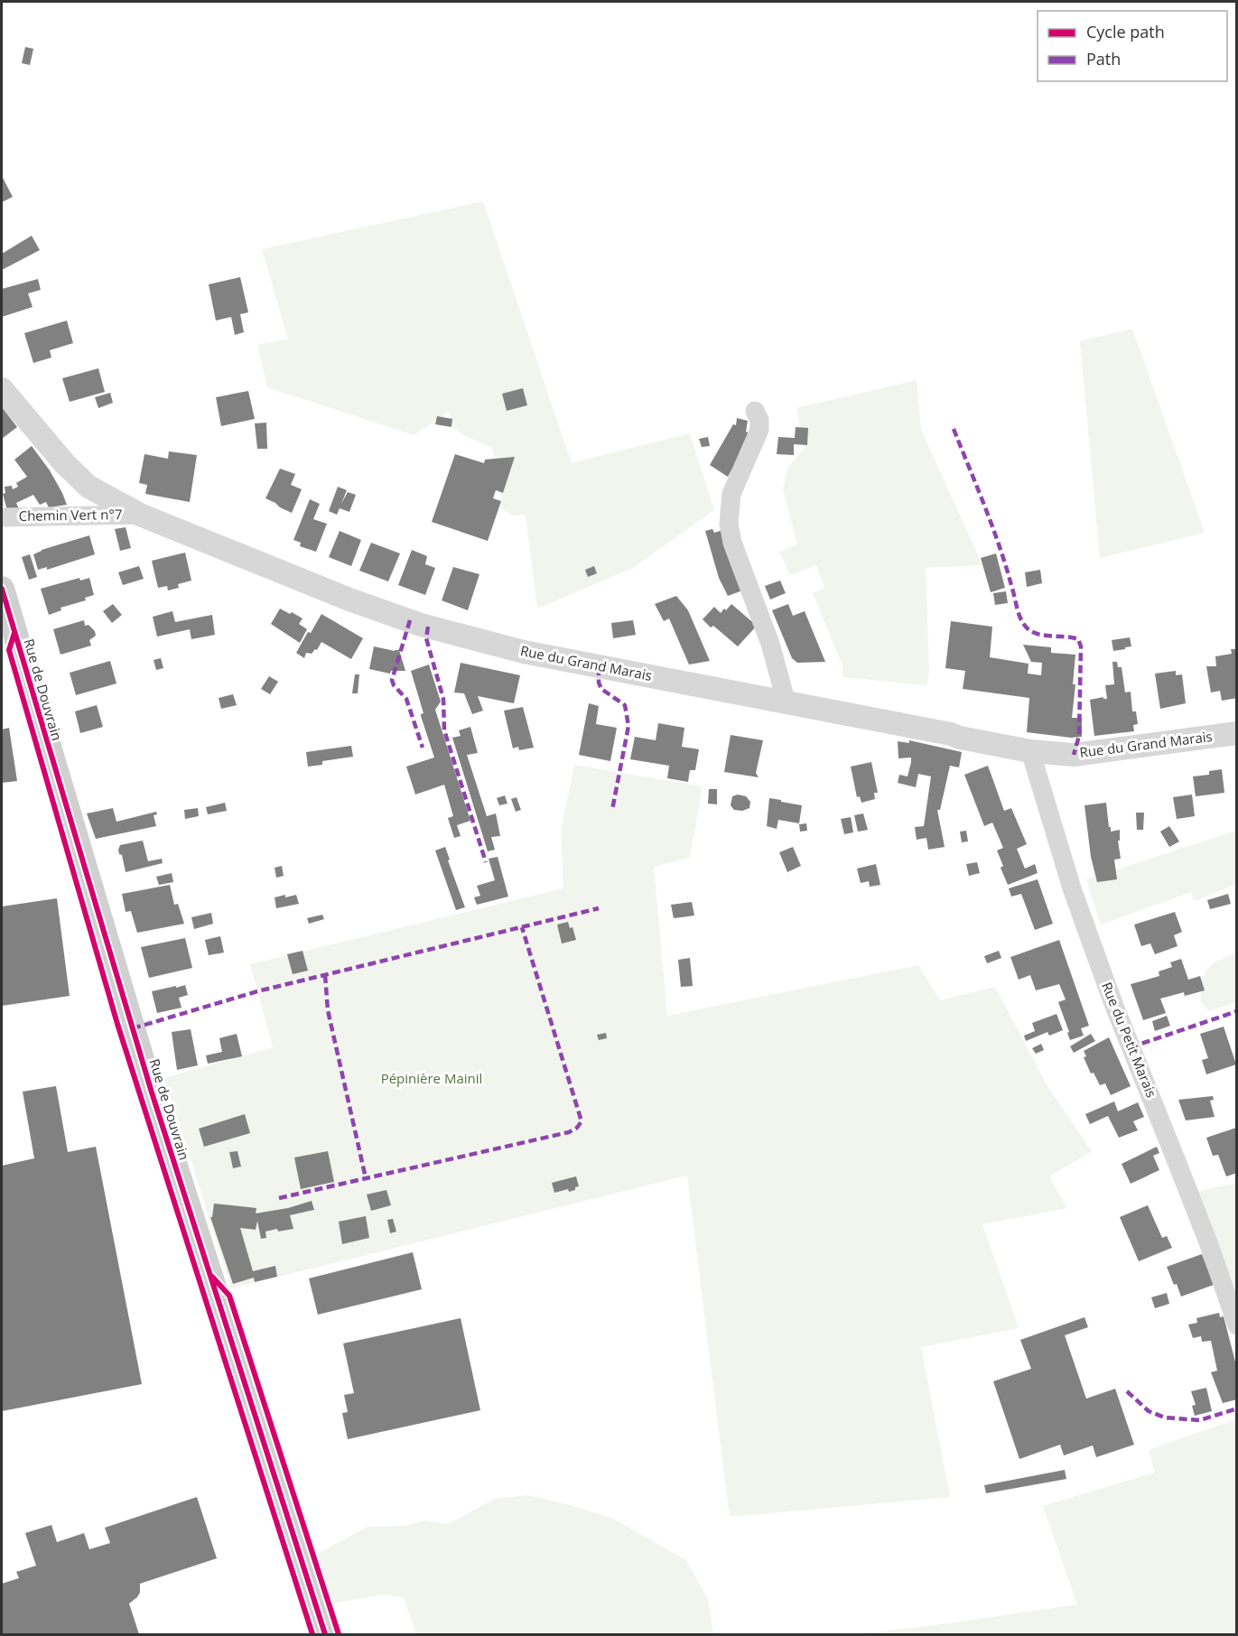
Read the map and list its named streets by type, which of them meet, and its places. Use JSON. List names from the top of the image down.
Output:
{
  "streets": {
    "main road": ["Rue de Douvrain"],
    "street": ["Chemin Vert n°7", "Rue du Grand Marais", "Rue du Petit Marais"]
  },
  "crossings": [
    ["Chemin Vert n°7", "Rue du Grand Marais"],
    ["Rue du Grand Marais", "Rue du Petit Marais"]
  ],
  "parks": ["Pépinière Mainil"],
  "legend": ["Cycle path", "Path"]
}
